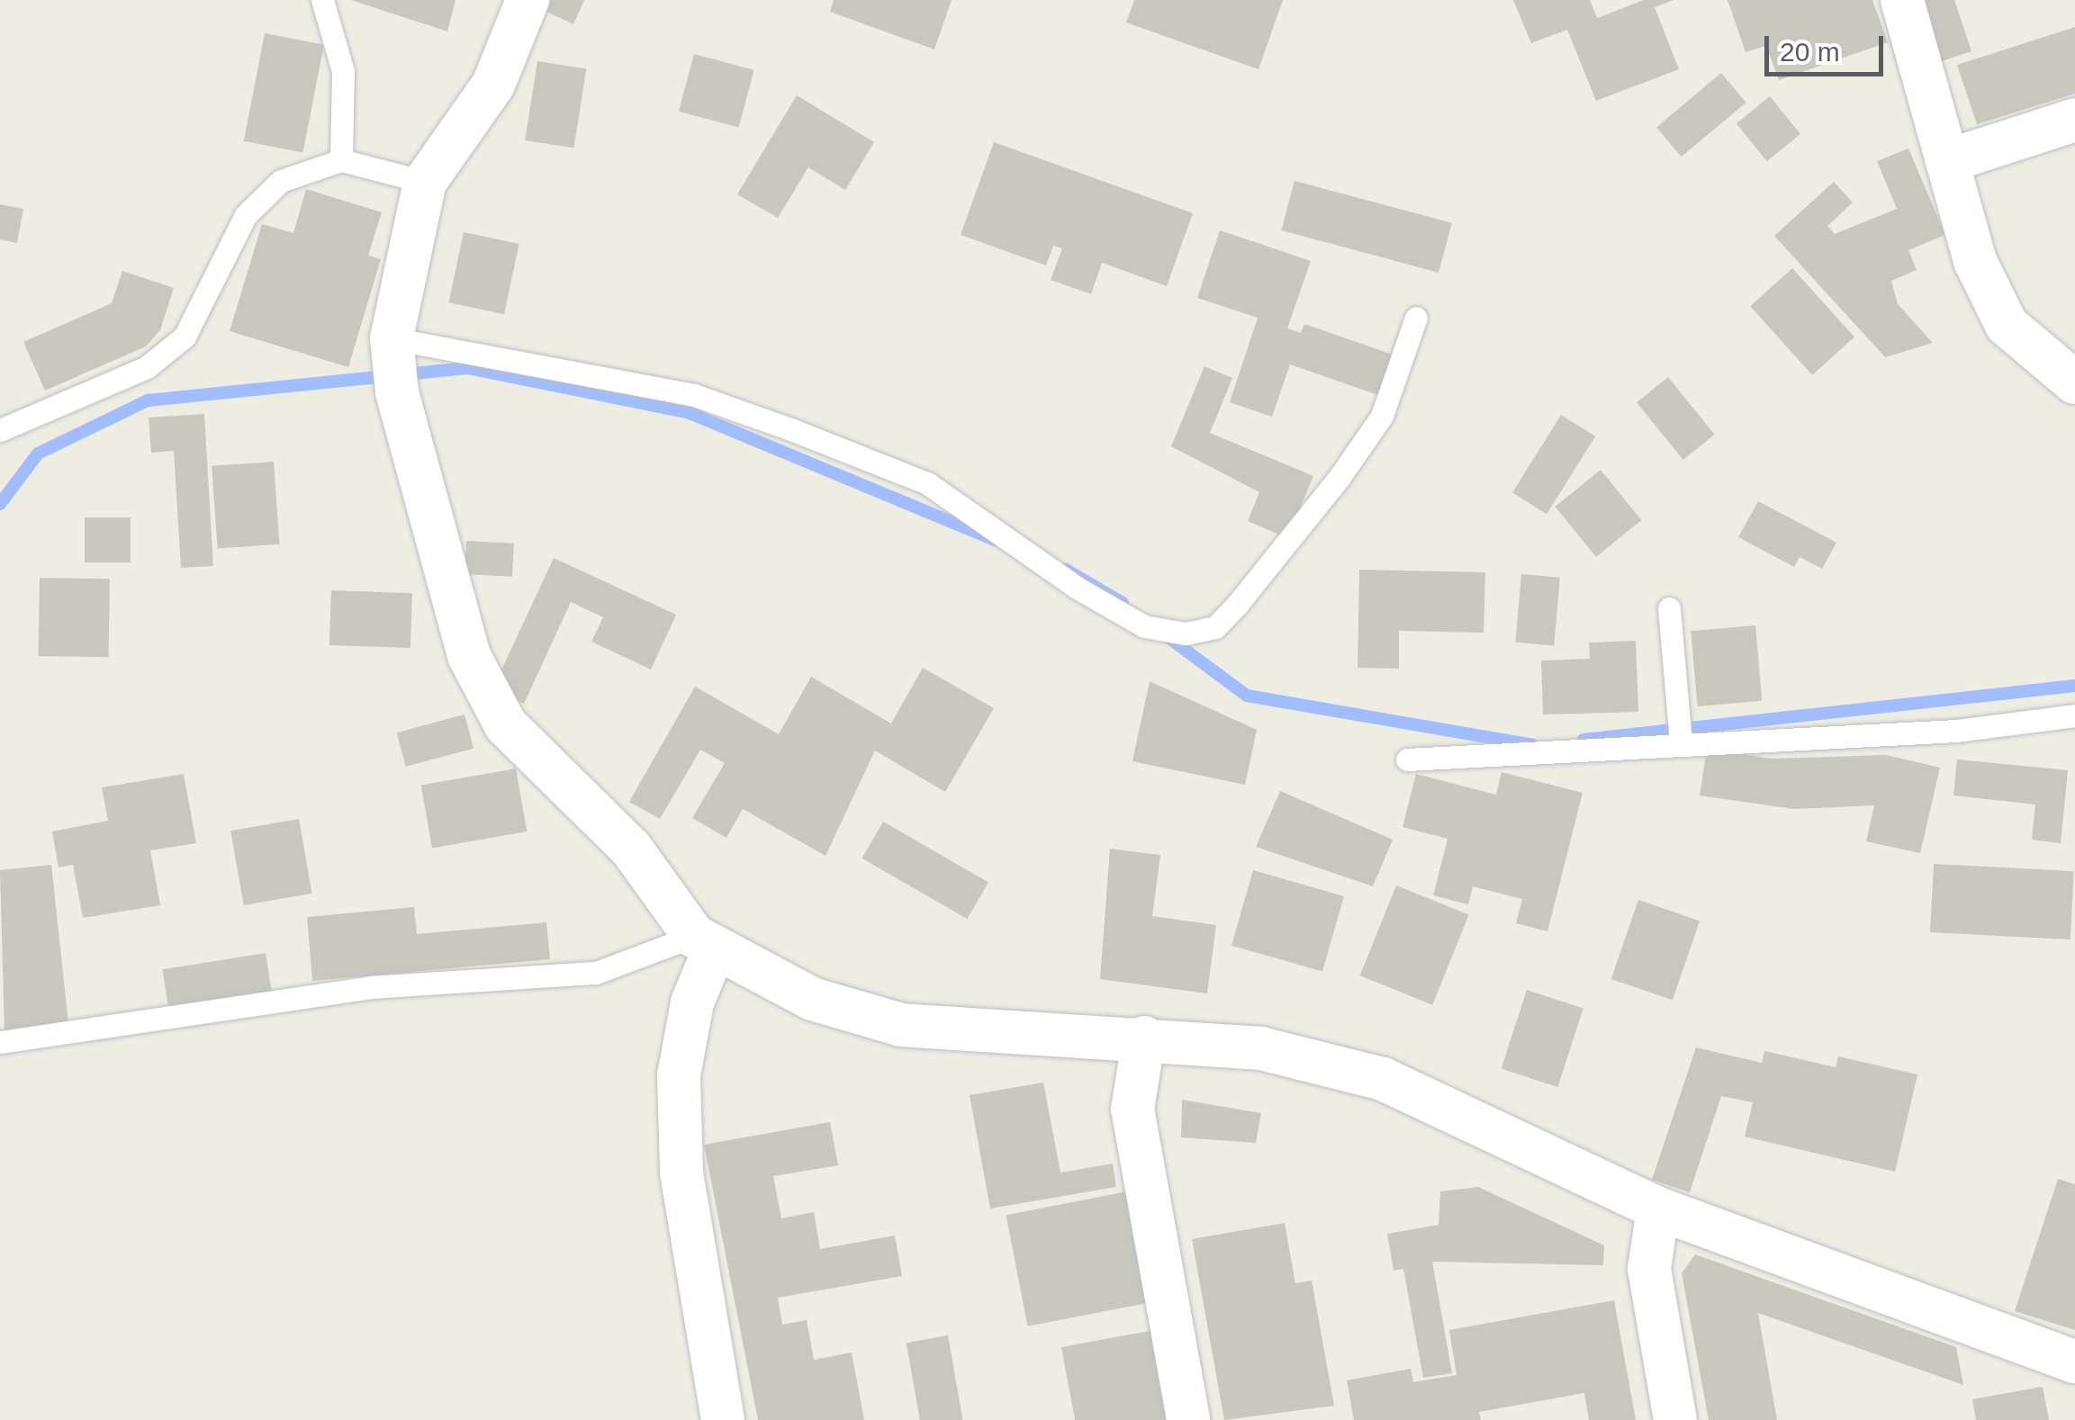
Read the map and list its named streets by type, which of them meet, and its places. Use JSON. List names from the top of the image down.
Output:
{
  "scale_bar": "20 m"
}
